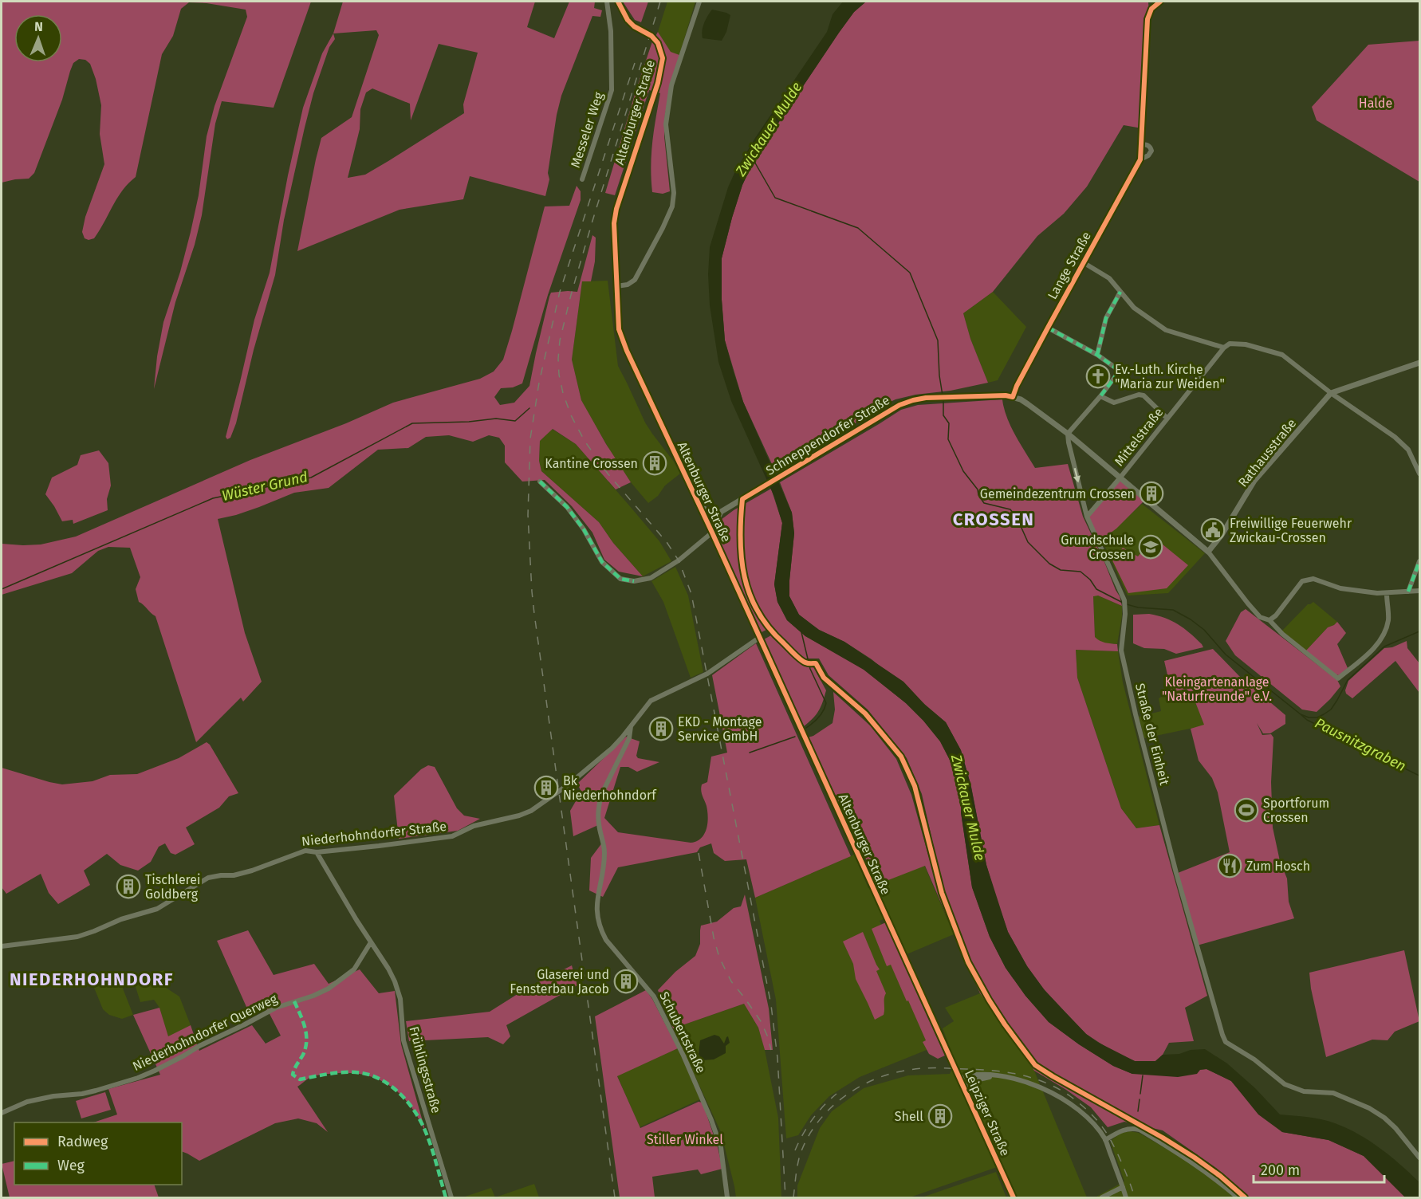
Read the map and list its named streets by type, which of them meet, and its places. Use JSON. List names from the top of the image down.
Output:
{
  "streets": {
    "street": [
      "Altenburger Straße",
      "Messeler Weg",
      "Lange Straße",
      "Schneppendorfer Straße",
      "Mittelstraße",
      "Rathausstraße",
      "Straße der Einheit",
      "Niederhohndorfer Straße",
      "Niederhohndorfer Querweg",
      "Schubertstraße",
      "Frühlingsstraße",
      "Leipziger Straße"
    ]
  },
  "crossings": [
    ["Altenburger Straße", "Niederhohndorfer Straße"],
    ["Altenburger Straße", "Leipziger Straße"],
    ["Lange Straße", "Schneppendorfer Straße"],
    ["Schneppendorfer Straße", "Mittelstraße"],
    ["Schneppendorfer Straße", "Rathausstraße"],
    ["Schneppendorfer Straße", "Straße der Einheit"],
    ["Mittelstraße", "Straße der Einheit"],
    ["Niederhohndorfer Straße", "Schubertstraße"],
    ["Niederhohndorfer Straße", "Frühlingsstraße"],
    ["Niederhohndorfer Querweg", "Frühlingsstraße"]
  ],
  "districts": ["CROSSEN", "NIEDERHOHNDORF"],
  "water": ["Zwickauer Mulde", "Wüster Grund", "Pausnitzgraben"],
  "parks": ["Halde", "Kleingartenanlage \"Naturfreunde\" e.V.", "Stiller Winkel"],
  "places": {
    "church": ["Ev.-Luth. Kirche \"Maria zur Weiden\""],
    "building": [
      "Kantine Crossen",
      "Gemeindezentrum Crossen",
      "EKD - Montage Service GmbH",
      "Bk Niederhohndorf",
      "Tischlerei Goldberg",
      "Glaserei und Fensterbau Jacob",
      "Shell"
    ],
    "public building": ["Freiwillige Feuerwehr Zwickau-Crossen"],
    "school or university": ["Grundschule Crossen"],
    "sports": ["Sportforum Crossen"],
    "restaurant": ["Zum Hosch"]
  },
  "legend": ["Radweg", "Weg"],
  "scale_bar": "200 m",
  "north": "top"
}
